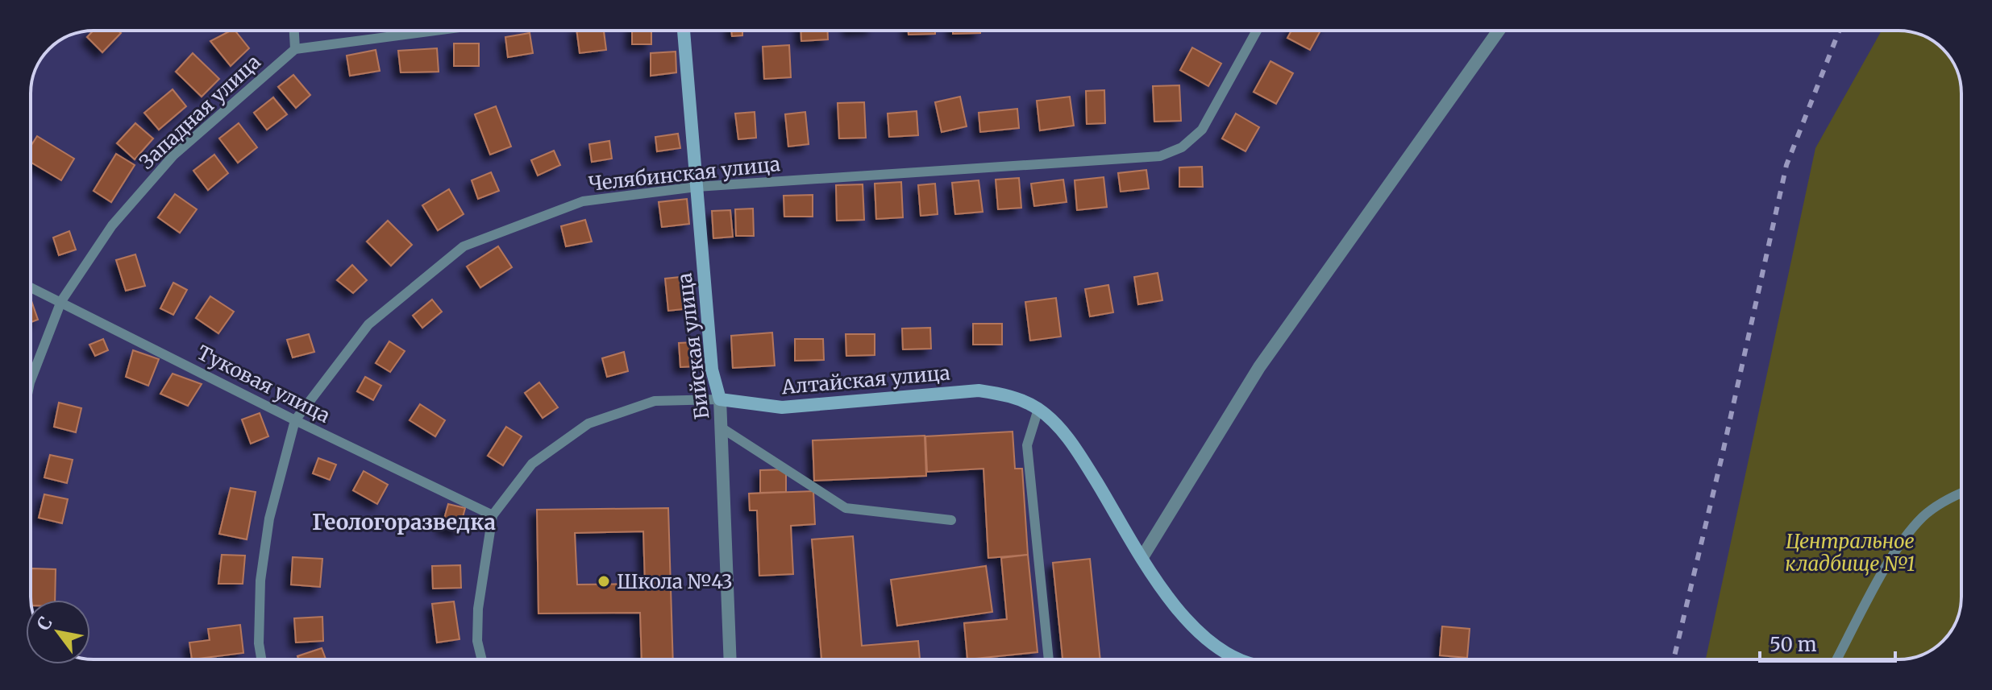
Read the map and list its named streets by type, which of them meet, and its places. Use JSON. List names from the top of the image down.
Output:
{
  "streets": {
    "street": ["Бийская улица", "Алтайская улица"],
    "lane": ["Западная улица", "Челябинская улица", "Туковая улица"]
  },
  "crossings": [
    ["Западная улица", "Туковая улица"],
    ["Челябинская улица", "Бийская улица"],
    ["Челябинская улица", "Туковая улица"],
    ["Бийская улица", "Алтайская улица"],
    ["Алтайская улица", "Туковая улица"]
  ],
  "districts": ["Геологоразведка"],
  "parks": ["Центральное кладбище №1"],
  "places": ["Школа №43"],
  "scale_bar": "50 m",
  "north": "top left"
}
